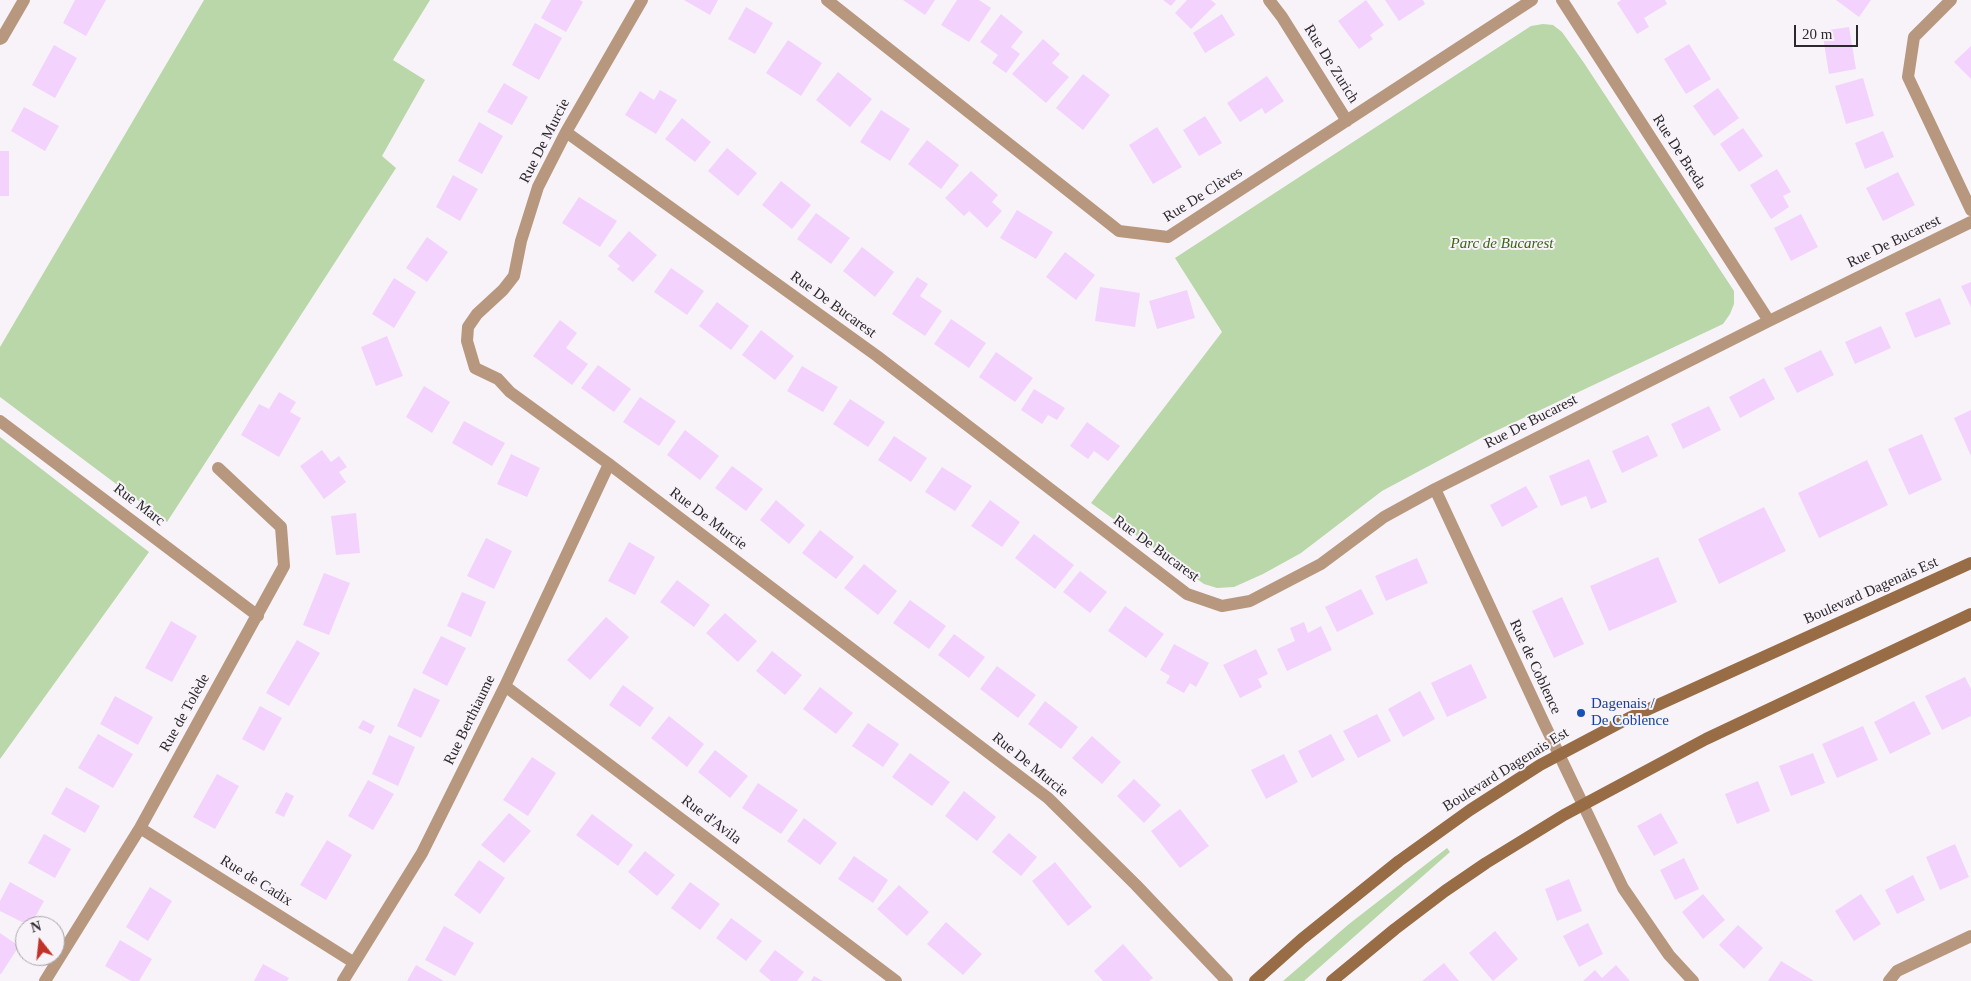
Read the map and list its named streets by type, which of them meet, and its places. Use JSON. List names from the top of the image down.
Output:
{
  "streets": {
    "main road": ["Boulevard Dagenais Est"],
    "street": [
      "Rue De Zurich",
      "Rue De Murcie",
      "Rue De Breda",
      "Rue De Clèves",
      "Rue De Bucarest",
      "Rue Marc",
      "Rue de Coblence",
      "Rue de Tolède",
      "Rue Berthiaume",
      "Rue d'Avila",
      "Rue de Cadix"
    ]
  },
  "crossings": [
    ["Rue De Zurich", "Rue De Clèves"],
    ["Rue De Murcie", "Rue De Bucarest"],
    ["Rue De Murcie", "Rue Berthiaume"],
    ["Rue De Breda", "Rue De Bucarest"],
    ["Rue De Bucarest", "Rue de Coblence"],
    ["Rue Marc", "Rue de Tolède"],
    ["Boulevard Dagenais Est", "Rue de Coblence"],
    ["Rue de Tolède", "Rue de Cadix"],
    ["Rue Berthiaume", "Rue d'Avila"],
    ["Rue Berthiaume", "Rue de Cadix"]
  ],
  "parks": ["Parc de Bucarest"],
  "places": ["Dagenais / De Coblence"],
  "scale_bar": "20 m",
  "north": "top"
}
